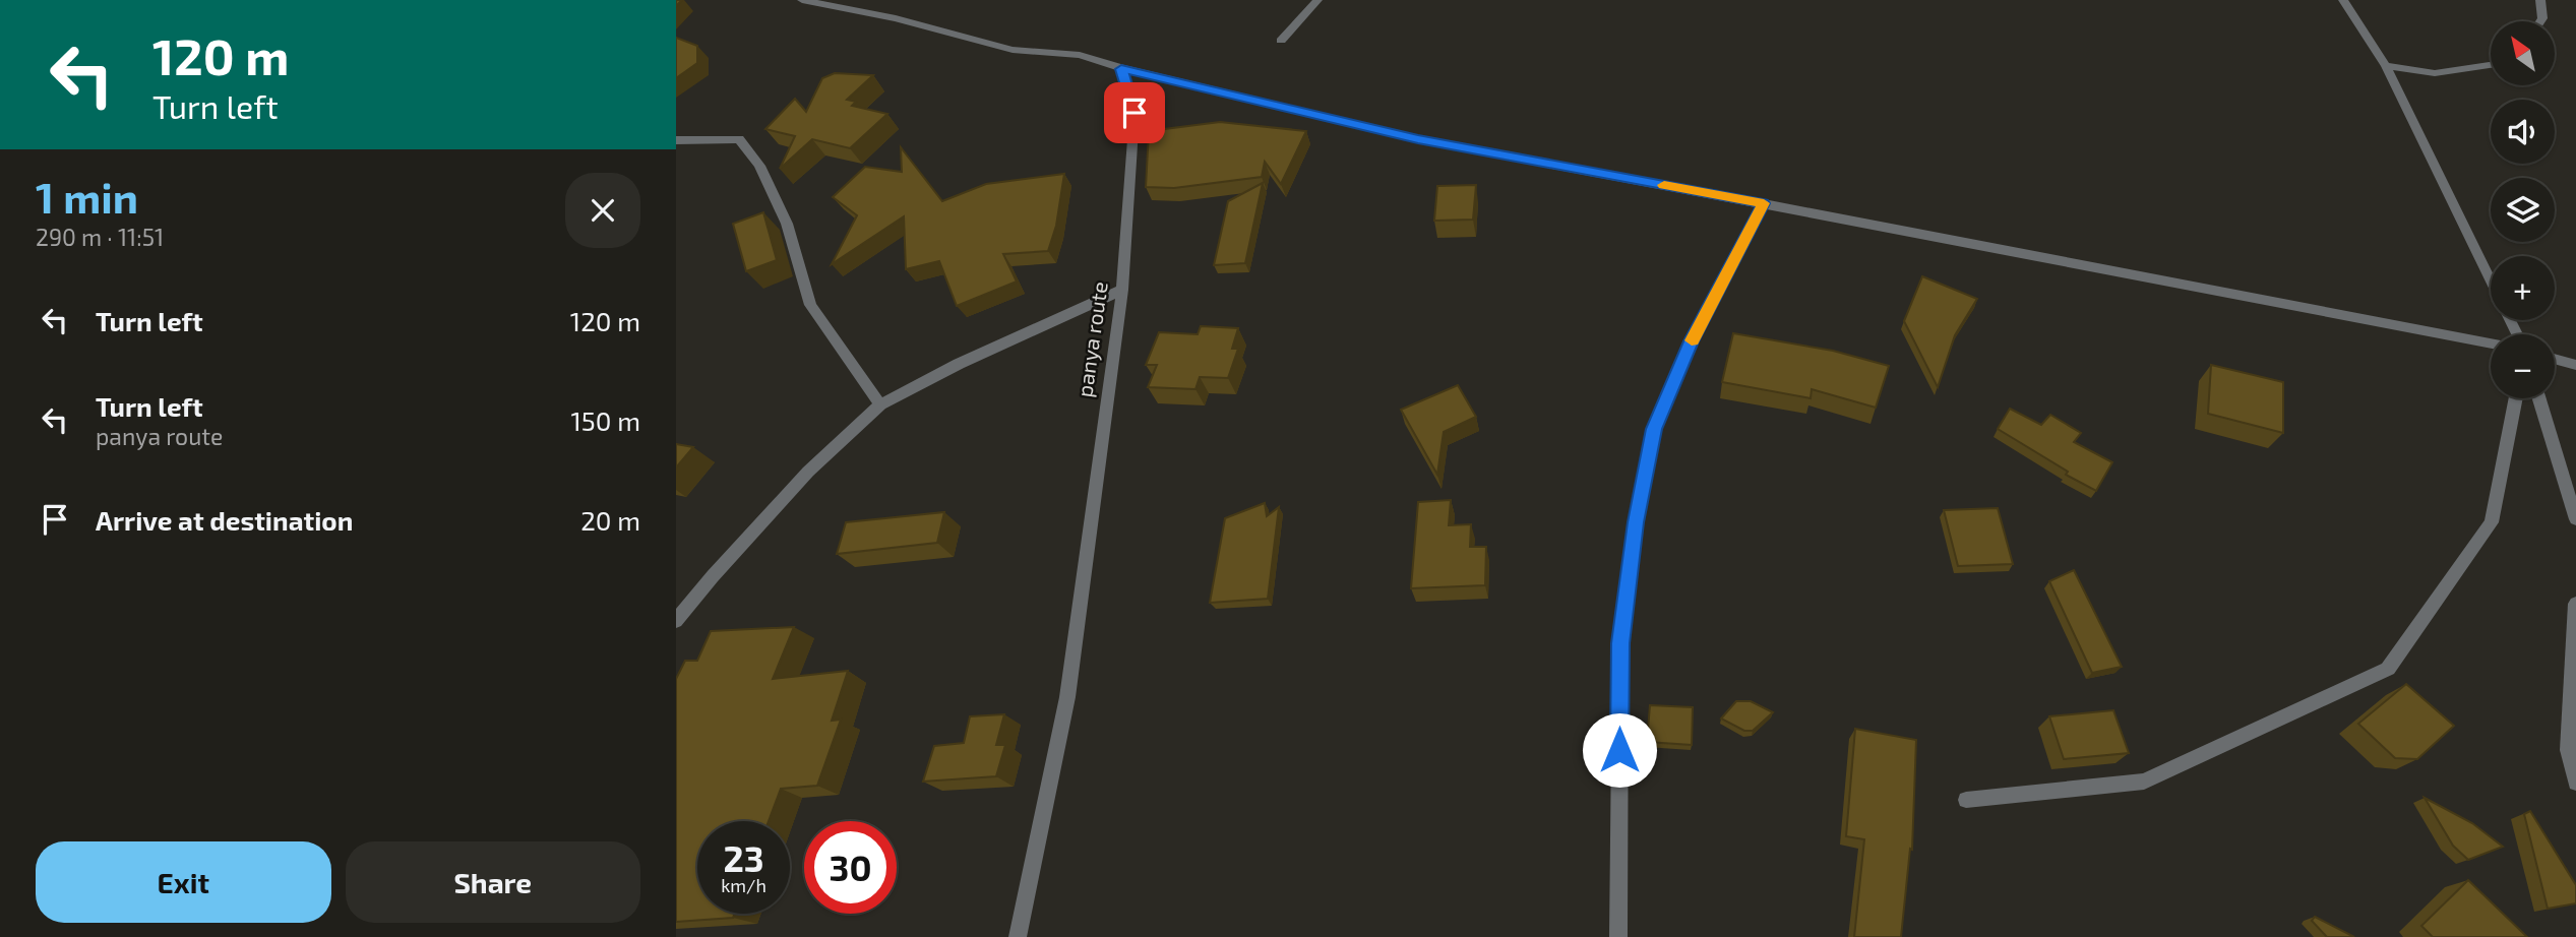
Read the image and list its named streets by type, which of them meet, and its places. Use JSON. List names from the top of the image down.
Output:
{
  "streets": {
    "street": ["panya route"]
  },
  "north": "top left",
  "page": {
    "turn": ["120 m", "Turn left"],
    "map_buttons": ["+", "−"],
    "heading": ["1 min", "290 m · 11:51"],
    "list": [
      {
        "name": "Turn left",
        "value": "120 m"
      },
      {
        "name": "Turn left",
        "note": "panya route",
        "value": "150 m"
      },
      {
        "name": "Arrive at destination",
        "value": "20 m"
      }
    ],
    "speed": "23 km/h",
    "limit": "30",
    "buttons": ["Exit", "Share"]
  }
}
